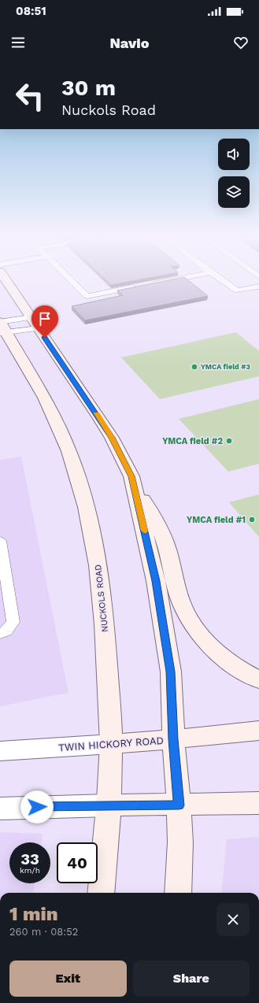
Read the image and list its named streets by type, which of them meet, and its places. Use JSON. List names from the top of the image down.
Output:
{
  "streets": {
    "main road": ["NUCKOLS ROAD", "TWIN HICKORY ROAD"]
  },
  "crossings": [
    ["NUCKOLS ROAD", "TWIN HICKORY ROAD"]
  ],
  "places": ["YMCA field #3", "YMCA field #2", "YMCA field #1"],
  "page": {
    "status": "08:51",
    "header": "Navio",
    "turn": ["30 m", "Nuckols Road"],
    "speed": "33 km/h",
    "limit": "40",
    "heading": ["1 min", "260 m · 08:52"],
    "buttons": ["Exit", "Share"]
  }
}
